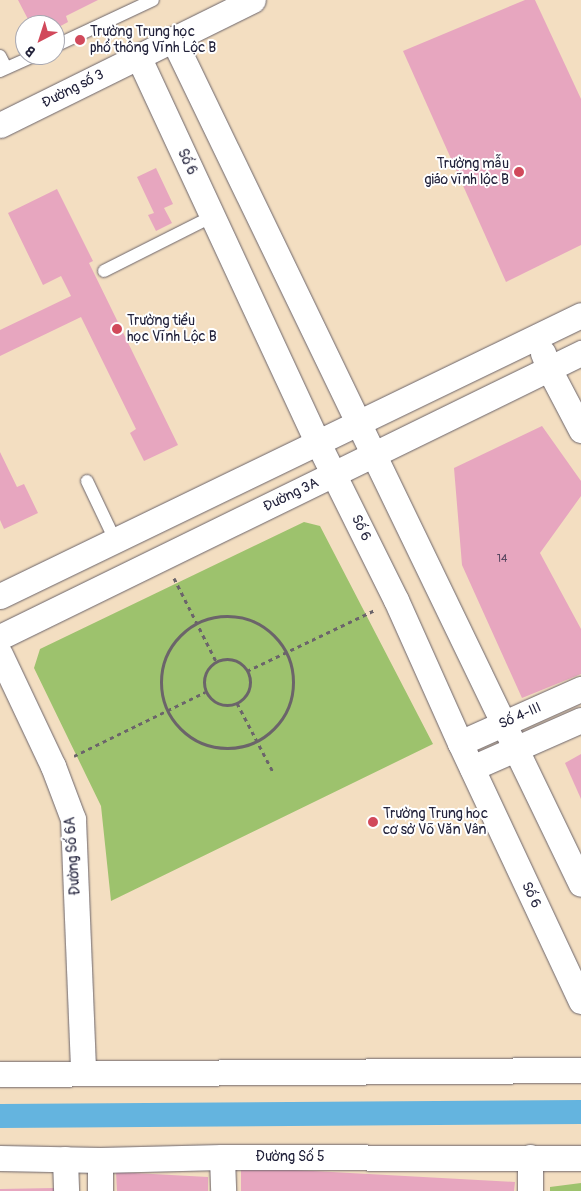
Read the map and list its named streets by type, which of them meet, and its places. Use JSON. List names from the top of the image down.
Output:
{
  "streets": {
    "street": [
      "Đường số 3",
      "Số 6",
      "Đường 3A",
      "Số 4-III",
      "Đường Số 6A",
      "Đường Số 5"
    ]
  },
  "crossings": [
    ["Đường số 3", "Số 6"],
    ["Số 6", "Đường 3A"],
    ["Số 6", "Số 4-III"]
  ],
  "places": [
    "Trường Trung học phổ thông Vĩnh Lộc B",
    "Trường mẫu giáo vĩnh lộc B",
    "Trường tiểu học Vĩnh Lộc B",
    "Trường Trung học cơ sở Võ Văn Vân"
  ],
  "house_numbers": ["14"],
  "north": "bottom left"
}
